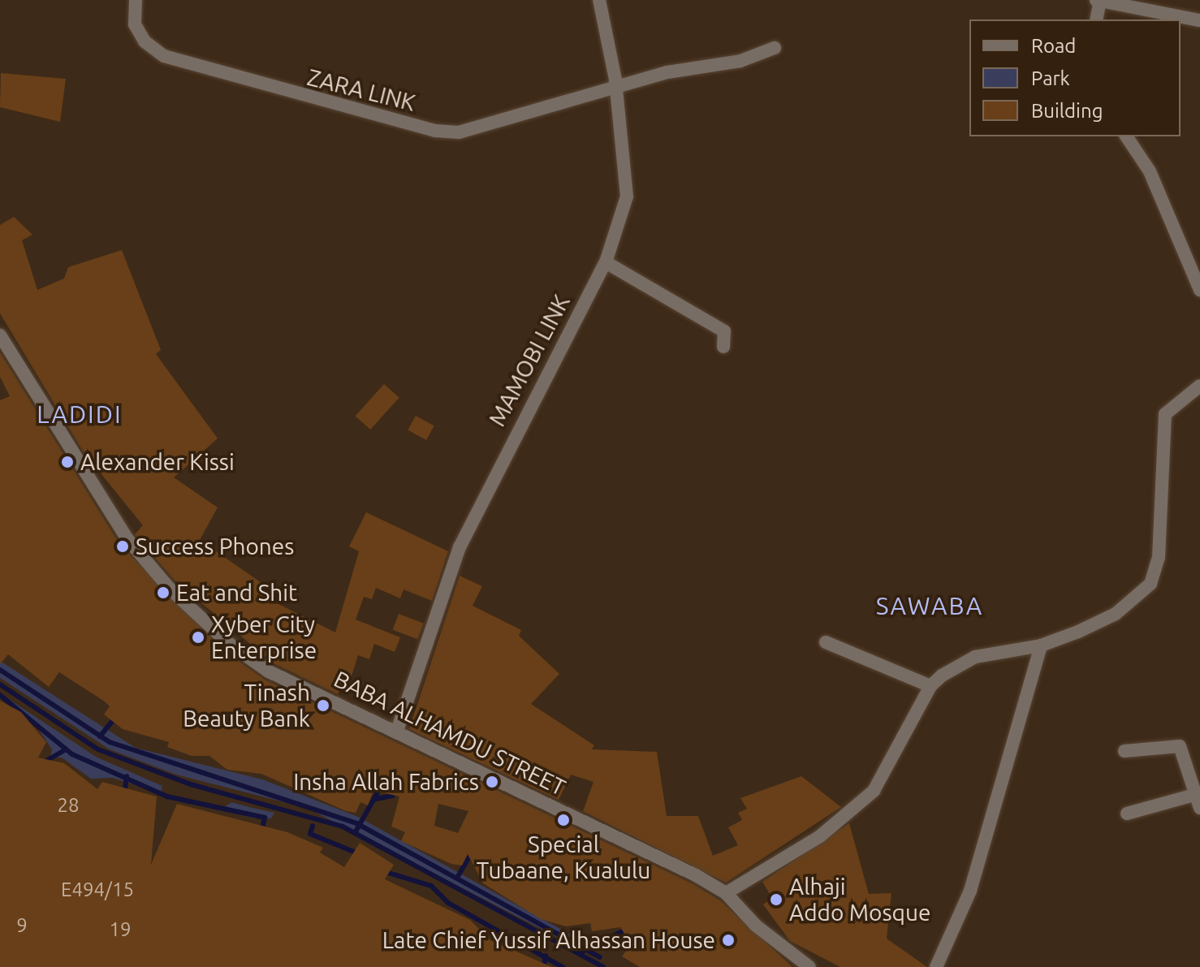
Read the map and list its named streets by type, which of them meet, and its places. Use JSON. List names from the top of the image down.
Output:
{
  "streets": {
    "street": ["ZARA LINK", "MAMOBI LINK", "BABA ALHAMDU STREET"]
  },
  "crossings": [
    ["ZARA LINK", "MAMOBI LINK"],
    ["MAMOBI LINK", "BABA ALHAMDU STREET"]
  ],
  "districts": ["LADIDI", "SAWABA"],
  "places": [
    "Alexander Kissi",
    "Success Phones",
    "Eat and Shit",
    "Xyber City Enterprise",
    "Tinash Beauty Bank",
    "Insha Allah Fabrics",
    "Special Tubaane, Kualulu",
    "Alhaji Addo Mosque",
    "Late Chief Yussif Alhassan House"
  ],
  "house_numbers": [
    "28",
    "E494/15",
    "9",
    "19"
  ],
  "legend": ["Road", "Park", "Building"]
}
